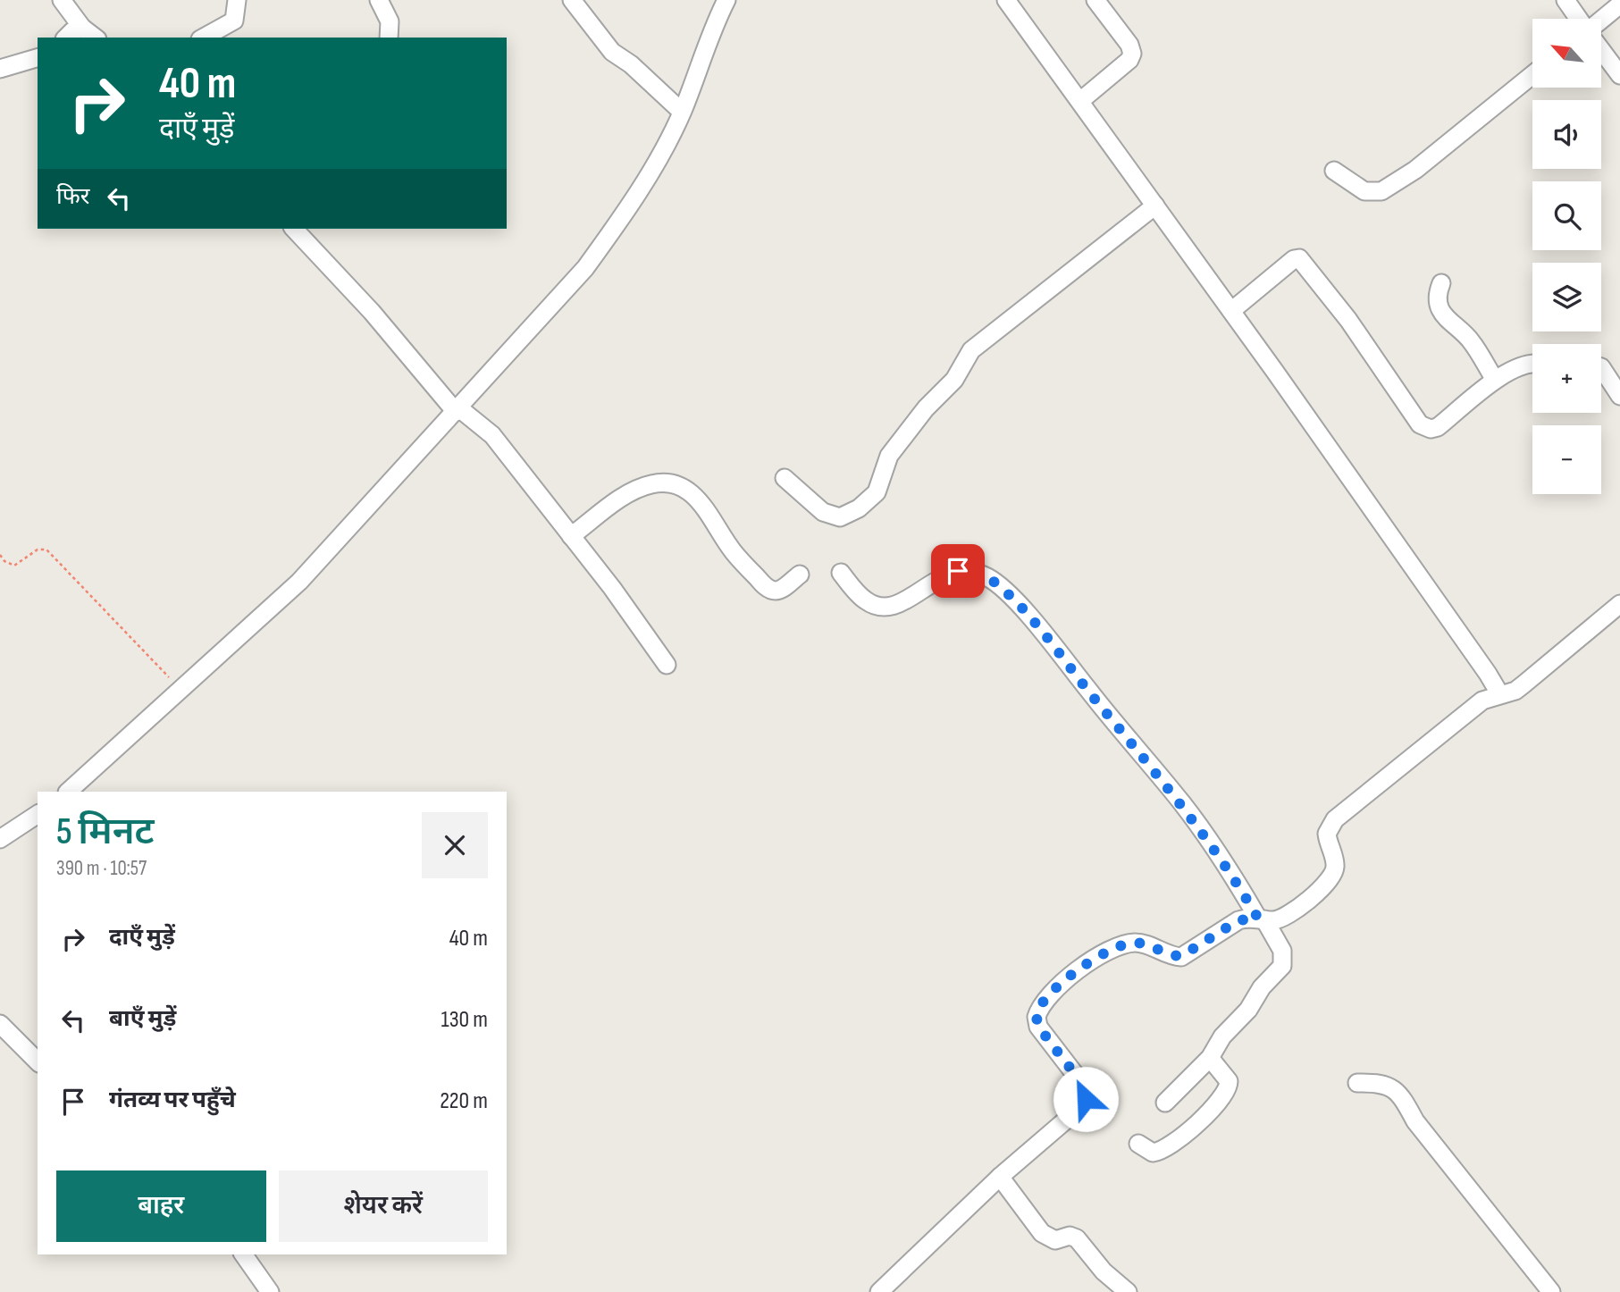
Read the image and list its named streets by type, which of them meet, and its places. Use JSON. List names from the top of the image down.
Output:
{
  "north": "top left",
  "page": {
    "map_buttons": ["+", "−"],
    "turn": ["40 m", "दाएँ मुड़ें"],
    "then": "फिर",
    "heading": ["5 मिनट", "390 m · 10:57"],
    "list": [
      {
        "name": "दाएँ मुड़ें",
        "value": "40 m"
      },
      {
        "name": "बाएँ मुड़ें",
        "value": "130 m"
      },
      {
        "name": "गंतव्य पर पहुँचे",
        "value": "220 m"
      }
    ],
    "buttons": ["बाहर", "शेयर करें"]
  }
}
